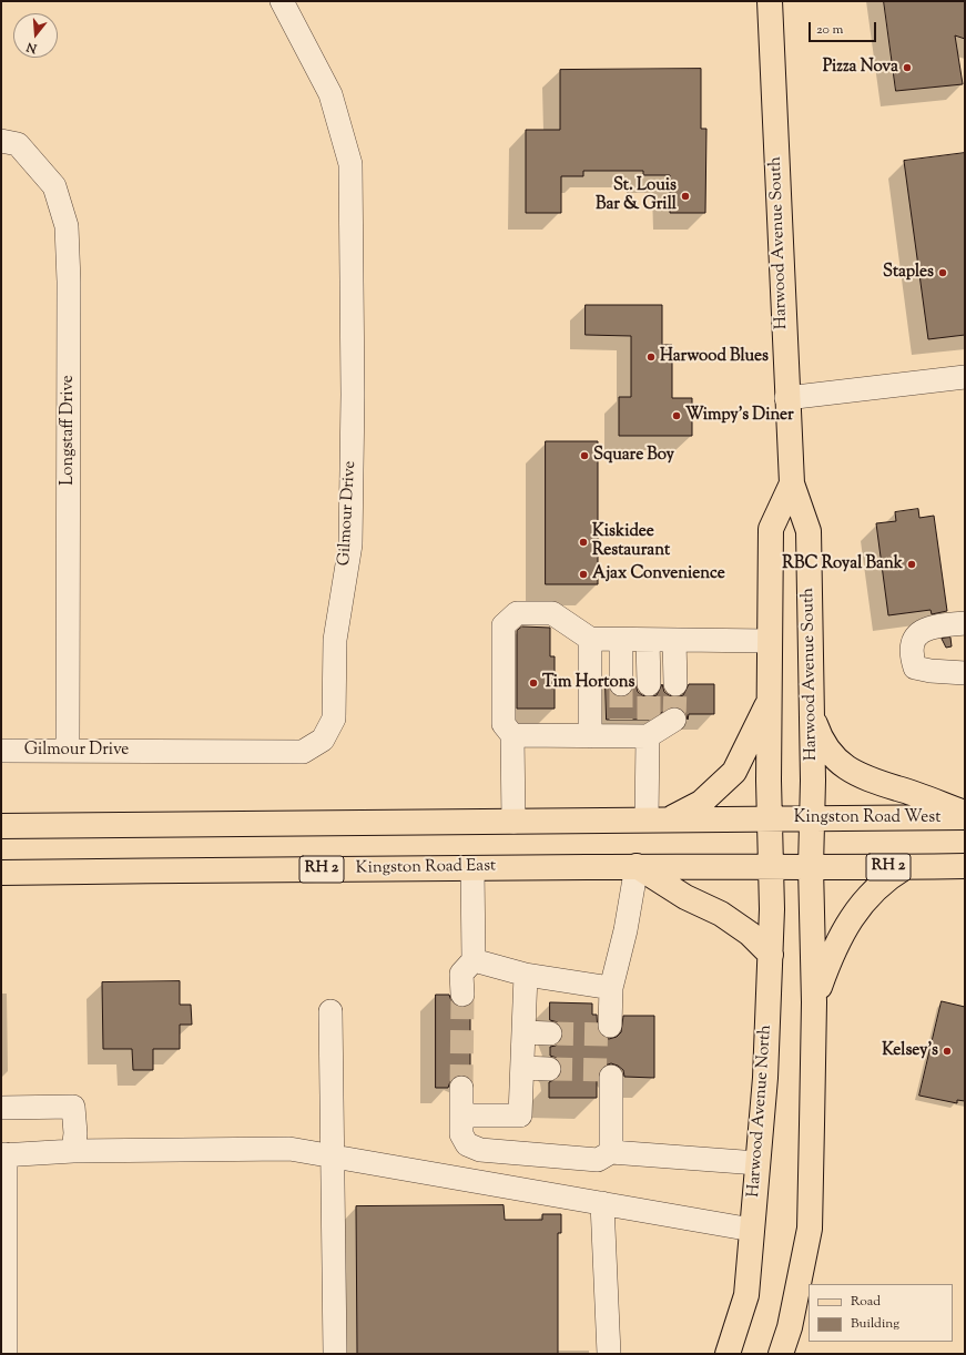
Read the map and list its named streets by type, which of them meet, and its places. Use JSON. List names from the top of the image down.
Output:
{
  "streets": {
    "main road": [
      "Harwood Avenue South",
      "Kingston Road West",
      "RH 2",
      "Kingston Road East",
      "Harwood Avenue North"
    ],
    "street": ["Longstaff Drive", "Gilmour Drive"]
  },
  "crossings": [
    ["Harwood Avenue South", "Kingston Road West"],
    ["Harwood Avenue South", "RH 2"],
    ["Harwood Avenue South", "Kingston Road East"],
    ["Harwood Avenue South", "Harwood Avenue North"],
    ["Longstaff Drive", "Gilmour Drive"],
    ["RH 2", "Kingston Road East"],
    ["RH 2", "Harwood Avenue North"],
    ["Kingston Road East", "Harwood Avenue North"]
  ],
  "places": [
    "Pizza Nova",
    "St. Louis Bar & Grill",
    "Staples",
    "Harwood Blues",
    "Wimpy's Diner",
    "Square Boy",
    "Kiskidee Restaurant",
    "RBC Royal Bank",
    "Ajax Convenience",
    "Tim Hortons",
    "Kelsey's"
  ],
  "legend": ["Road", "Building"],
  "scale_bar": "20 m",
  "north": "bottom"
}
